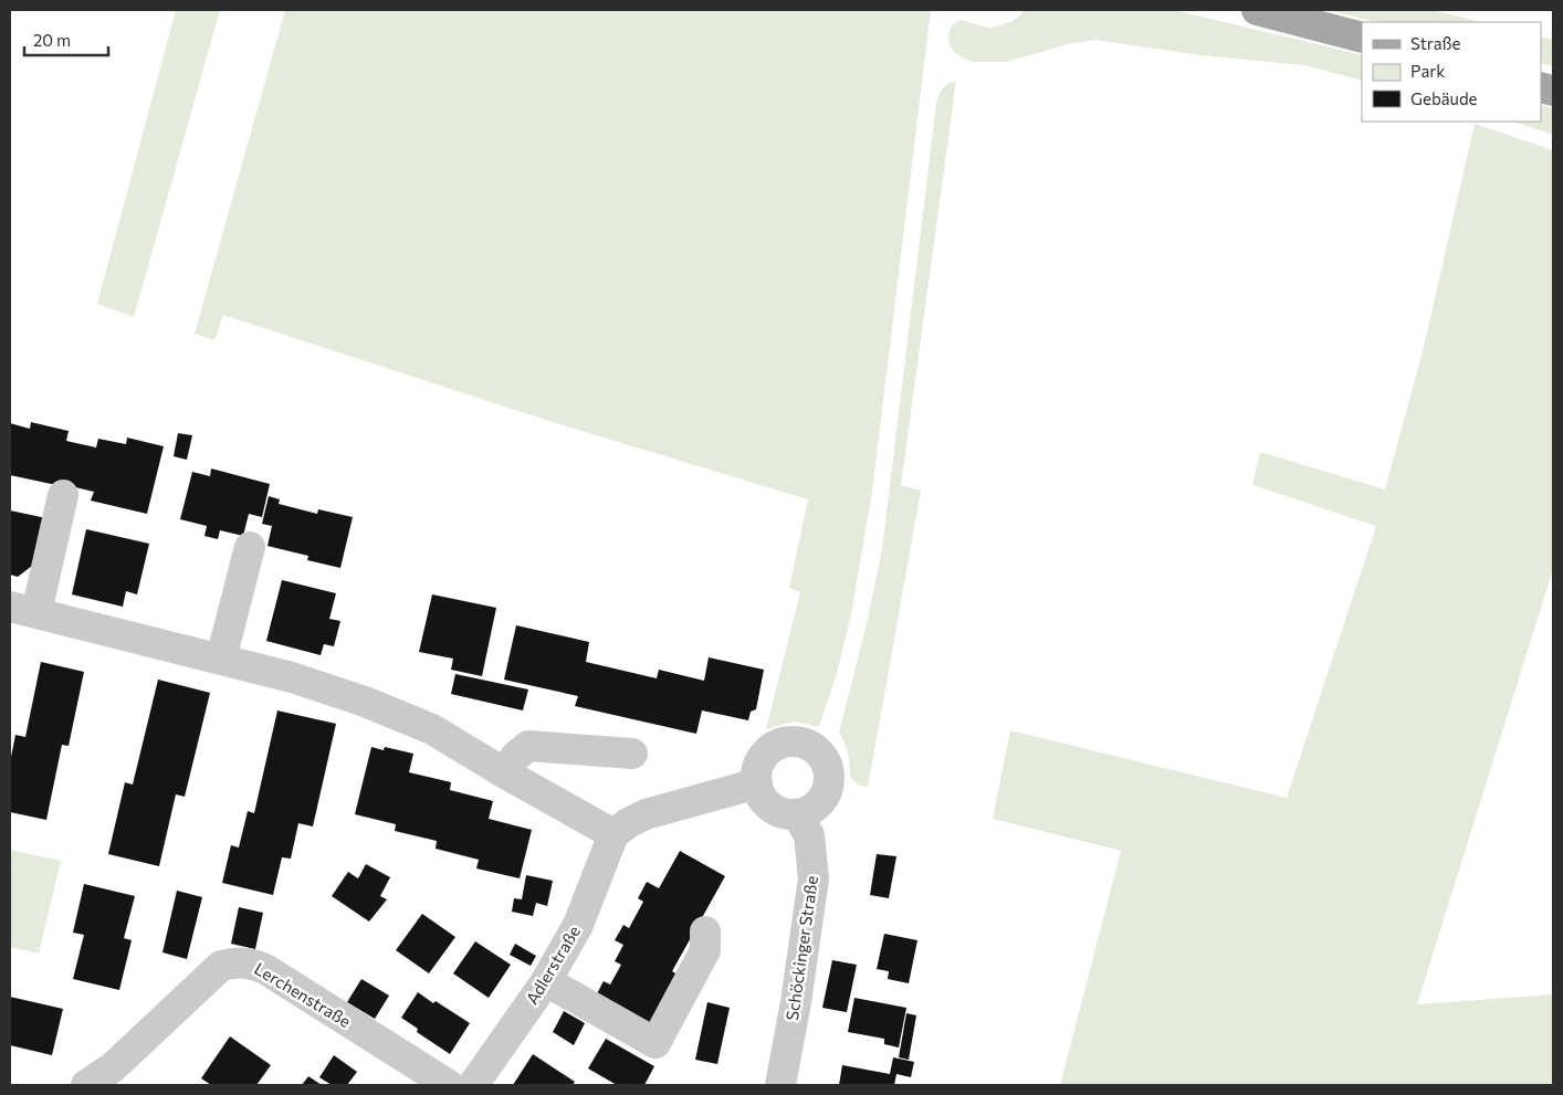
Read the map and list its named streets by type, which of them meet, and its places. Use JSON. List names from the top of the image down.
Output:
{
  "streets": {
    "street": ["Schöckinger Straße", "Adlerstraße", "Lerchenstraße"]
  },
  "legend": ["Straße", "Park", "Gebäude"],
  "scale_bar": "20 m"
}
